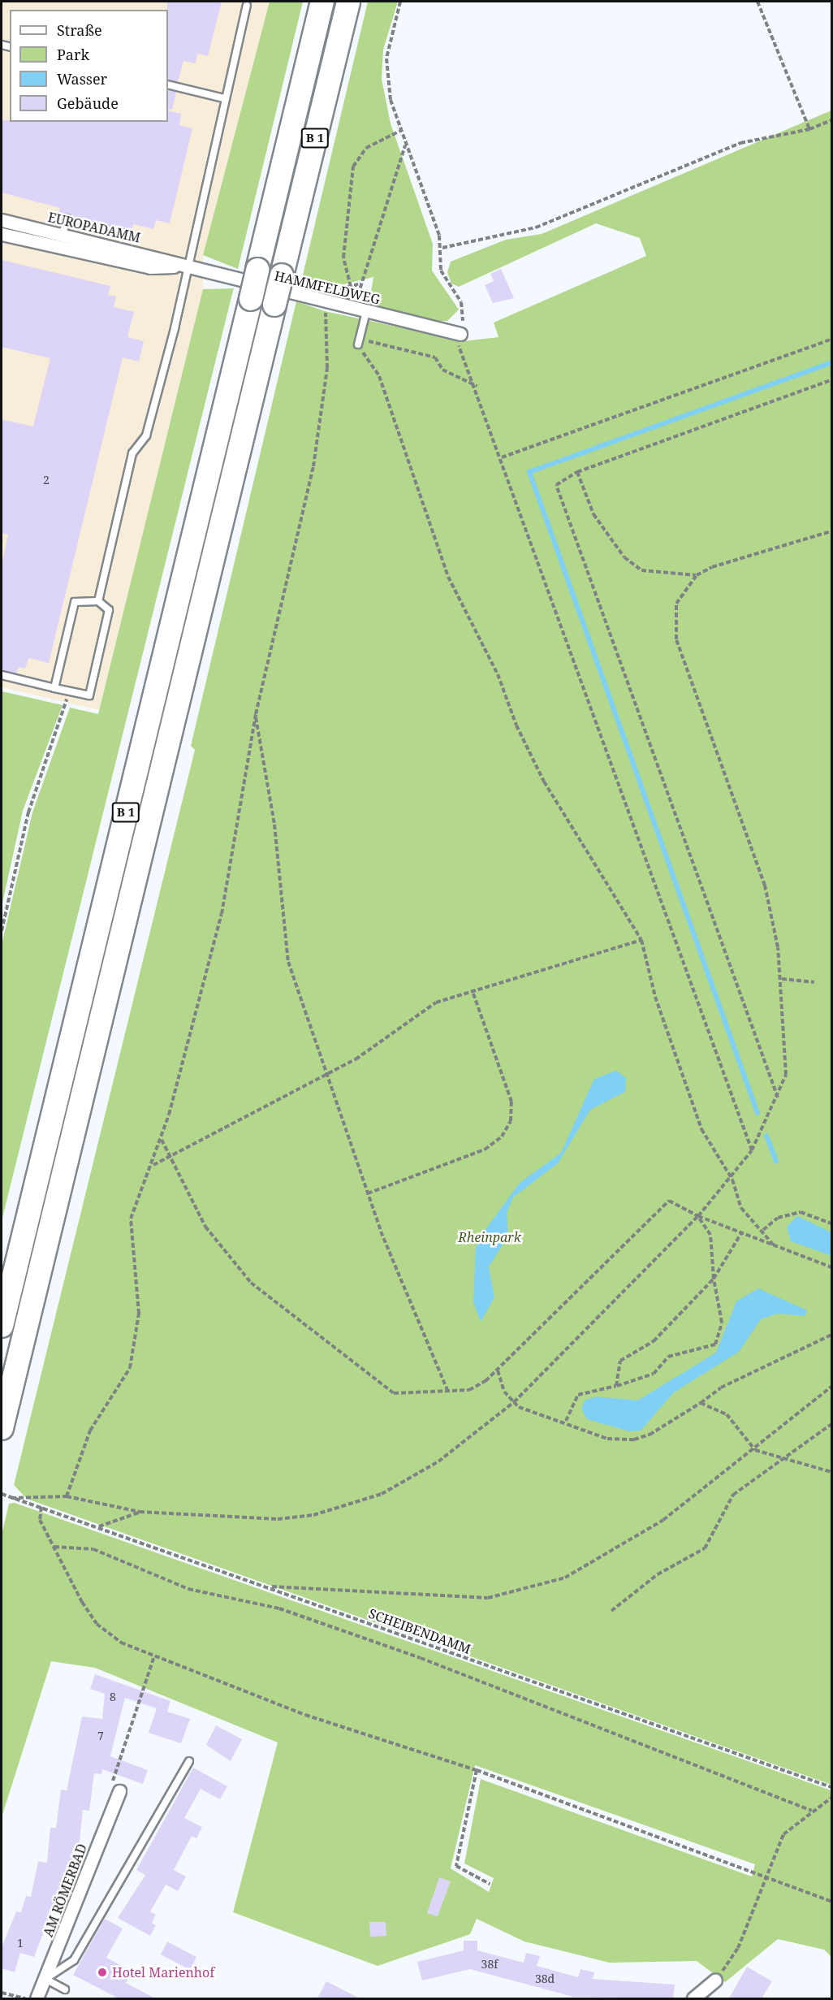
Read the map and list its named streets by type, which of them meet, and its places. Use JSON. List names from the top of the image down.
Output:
{
  "streets": {
    "highway": ["B 1"],
    "street": ["EUROPADAMM", "HAMMFELDWEG", "AM RÖMERBAD"],
    "path": ["SCHEIBENDAMM"]
  },
  "crossings": [
    ["EUROPADAMM", "HAMMFELDWEG"]
  ],
  "parks": ["Rheinpark"],
  "places": ["Hotel Marienhof"],
  "house_numbers": [
    "2",
    "8",
    "7",
    "1",
    "38f",
    "38d"
  ],
  "legend": [
    "Straße",
    "Park",
    "Wasser",
    "Gebäude"
  ]
}
